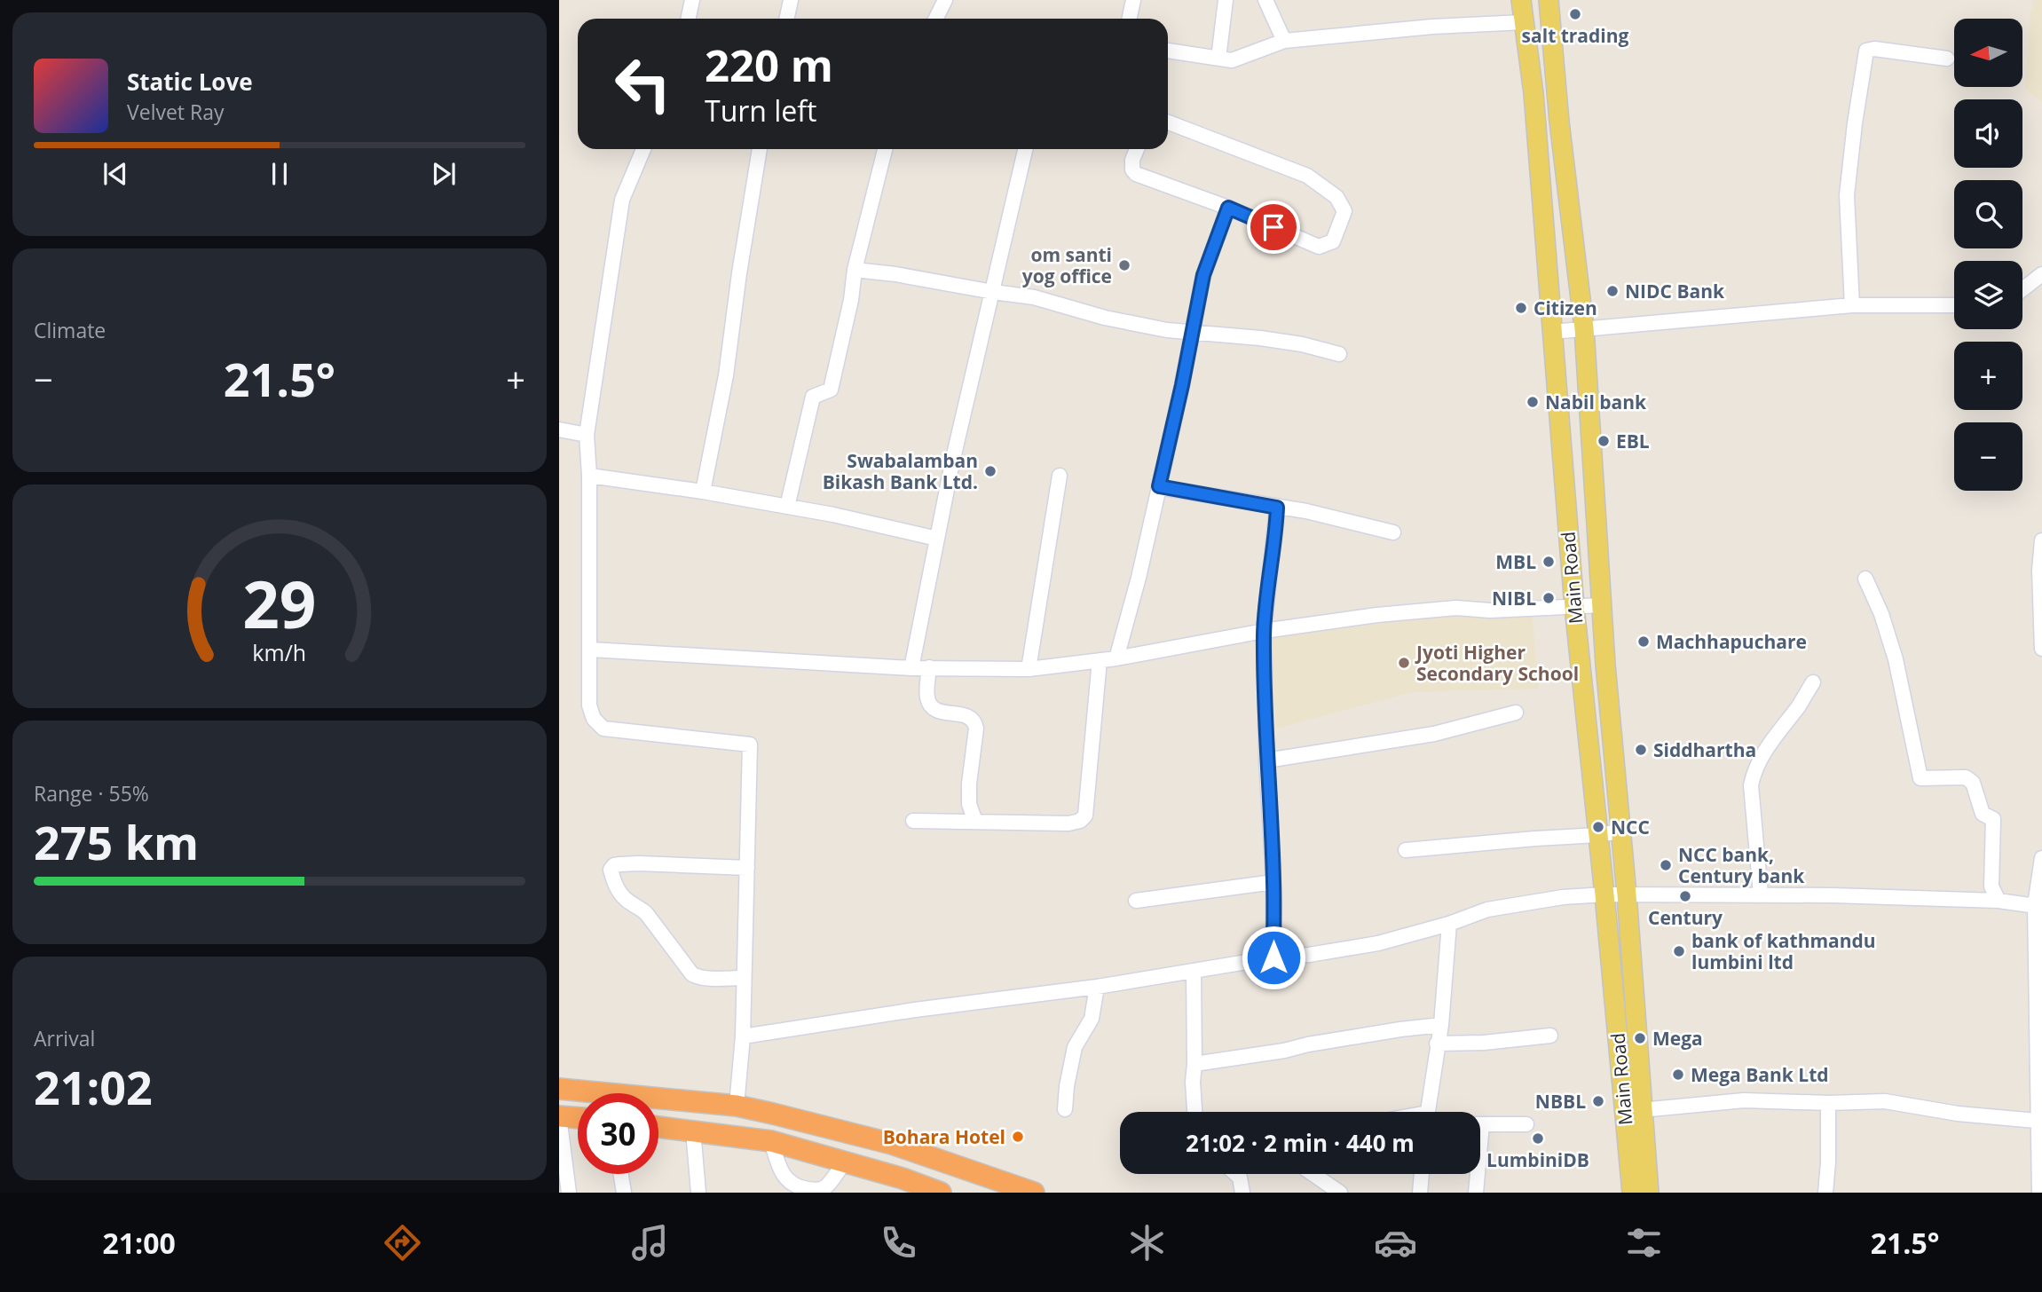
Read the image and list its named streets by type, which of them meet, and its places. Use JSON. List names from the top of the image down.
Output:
{
  "streets": {
    "main road": ["Main Road"]
  },
  "places": [
    "salt trading",
    "om santi yog office",
    "NIDC Bank",
    "Citizen",
    "Nabil bank",
    "EBL",
    "Swabalamban Bikash Bank Ltd.",
    "MBL",
    "NIBL",
    "Machhapuchare",
    "Jyoti Higher Secondary School",
    "Siddhartha",
    "NCC",
    "NCC bank, Century bank",
    "Century",
    "bank of kathmandu lumbini ltd",
    "Mega",
    "Mega Bank Ltd",
    "NBBL",
    "Bohara Hotel",
    "LumbiniDB"
  ],
  "north": "left",
  "page": {
    "map_buttons": ["+", "−"],
    "turn": ["220 m", "Turn left"],
    "song": ["Static Love", "Velvet Ray"],
    "tile": [
      "Climate",
      ["Range · 55%", "275 km"],
      ["Arrival", "21:02"]
    ],
    "heat": ["−", "21.5°", "+"],
    "limit": "30",
    "trip": "21:02 · 2 min · 440 m",
    "tabs": ["21:00", "21.5°"],
    "gauge": ["29", "km/h"]
  }
}
